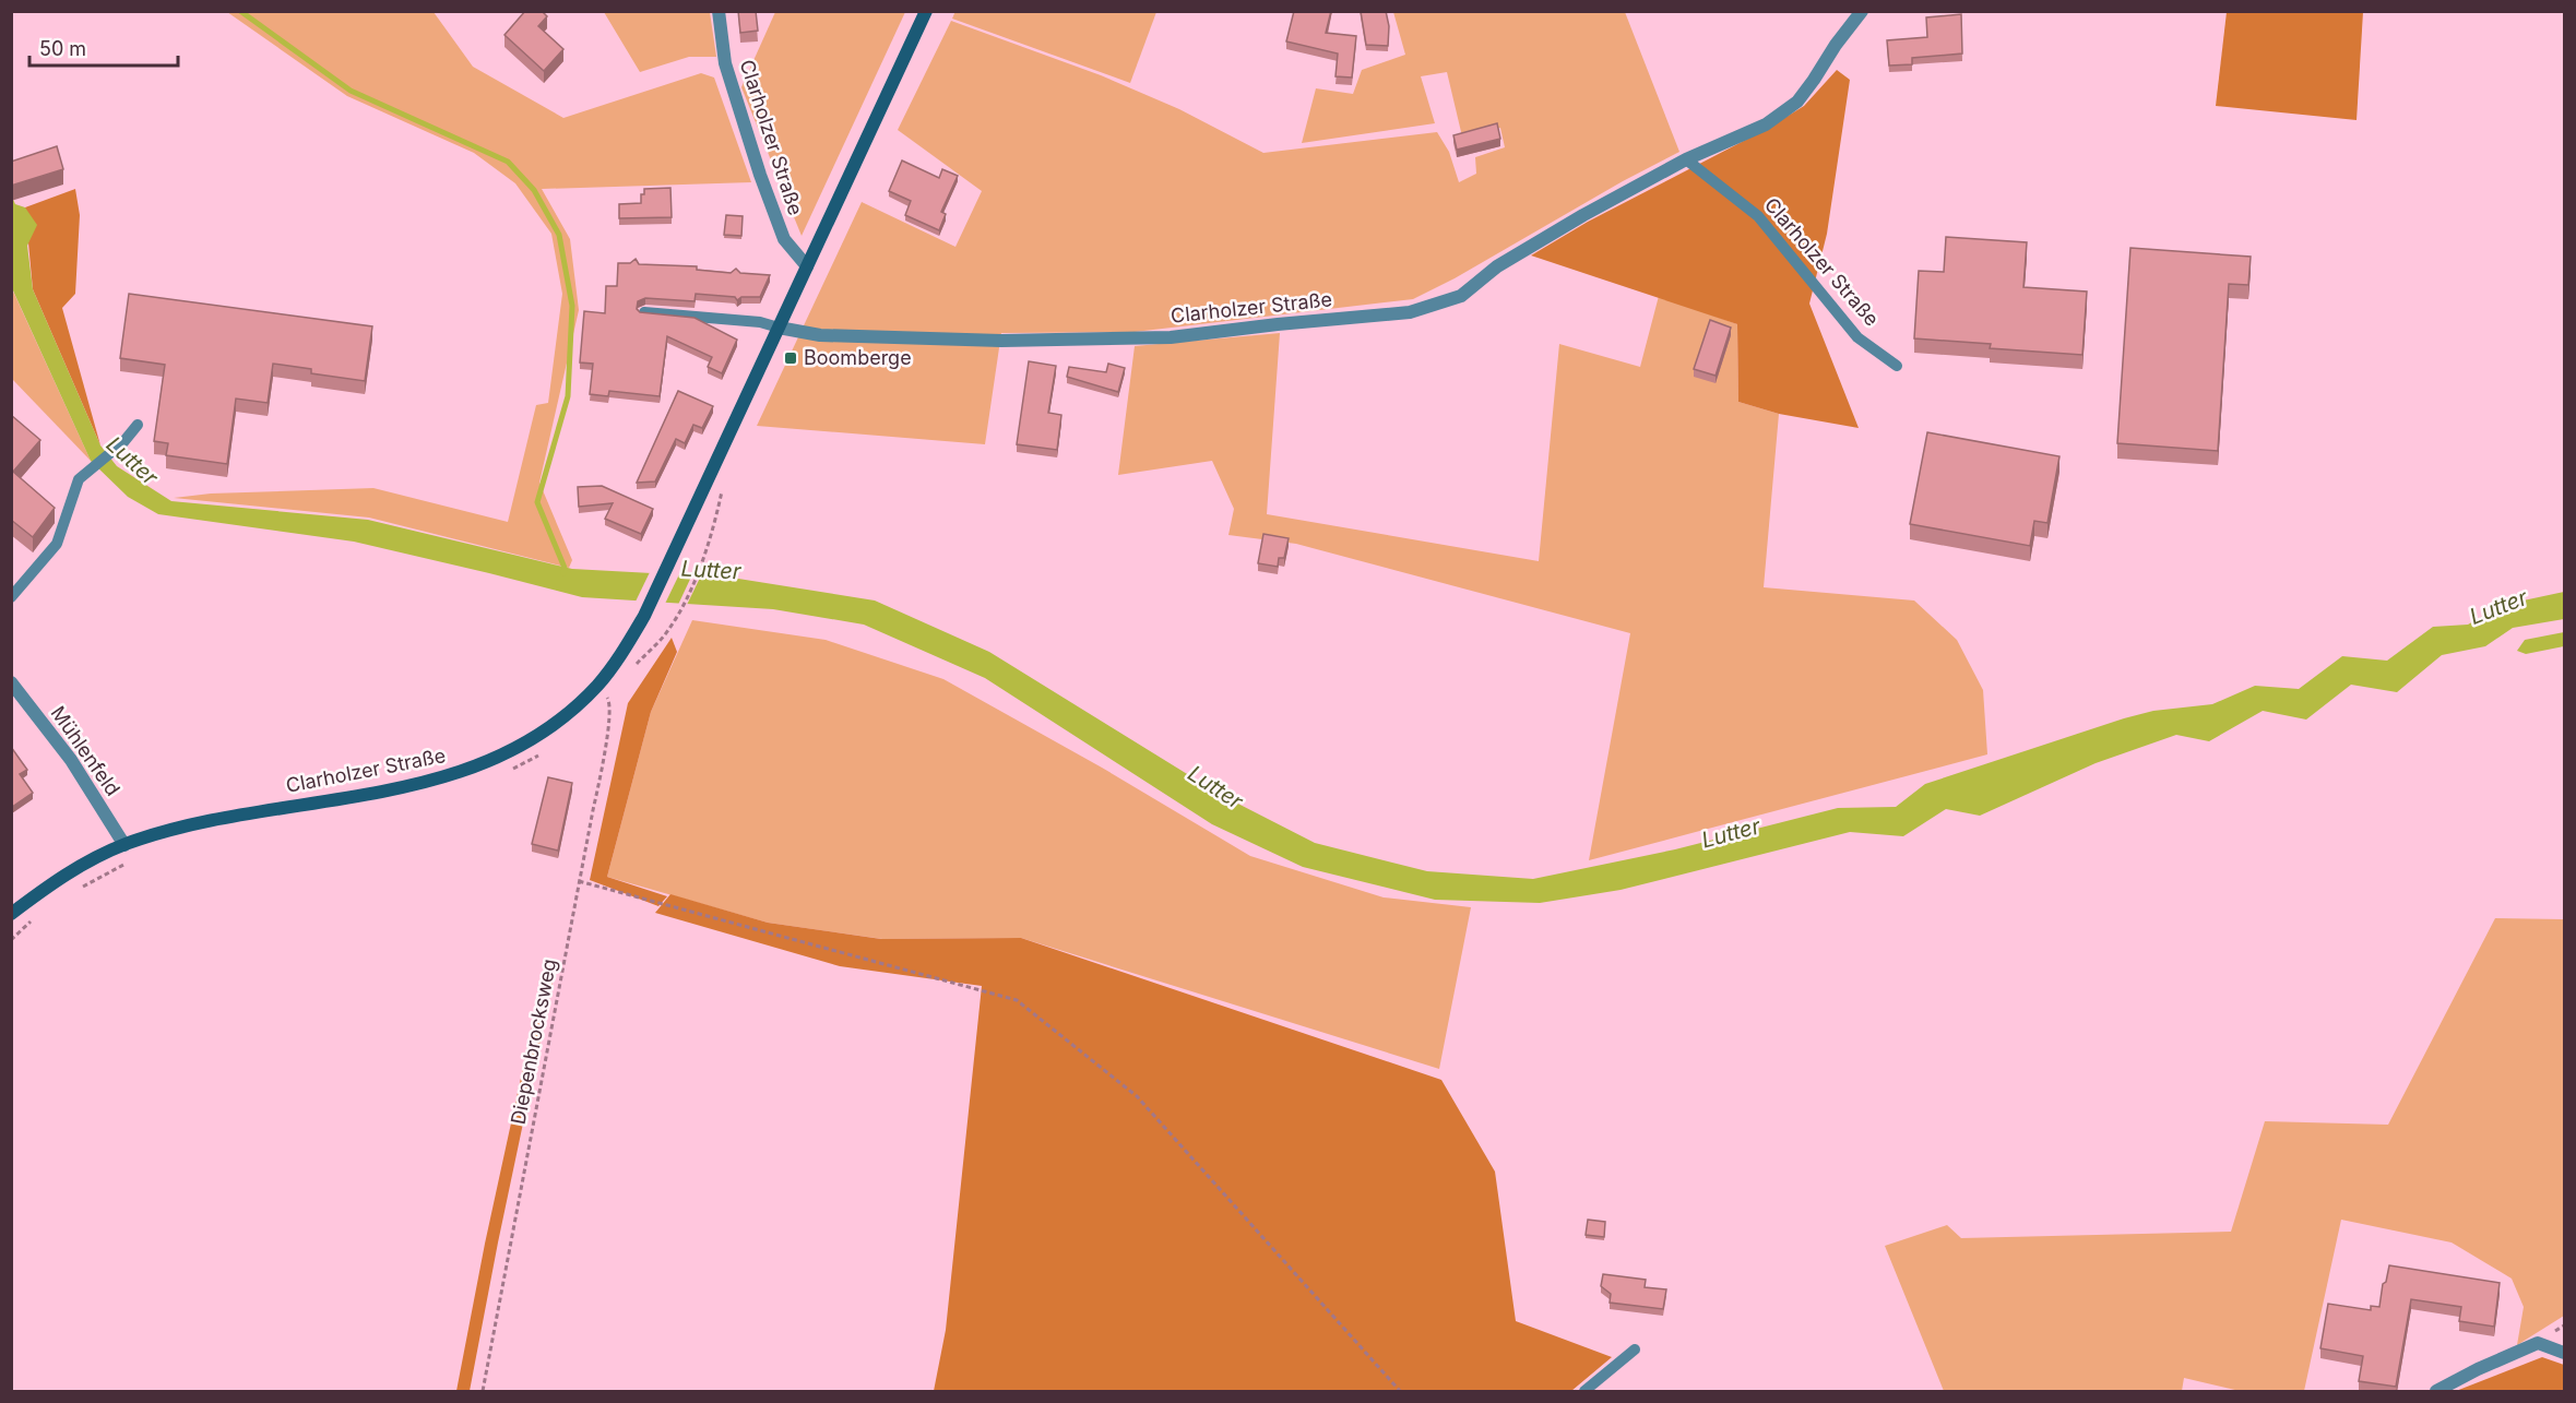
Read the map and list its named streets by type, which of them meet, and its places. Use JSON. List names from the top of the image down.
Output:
{
  "streets": {
    "street": ["Clarholzer Straße", "Mühlenfeld"],
    "path": ["Diepenbrocksweg"]
  },
  "crossings": [
    ["Clarholzer Straße", "Mühlenfeld"]
  ],
  "water": ["Lutter"],
  "places": {
    "transit": ["Boomberge"]
  },
  "scale_bar": "50 m"
}
